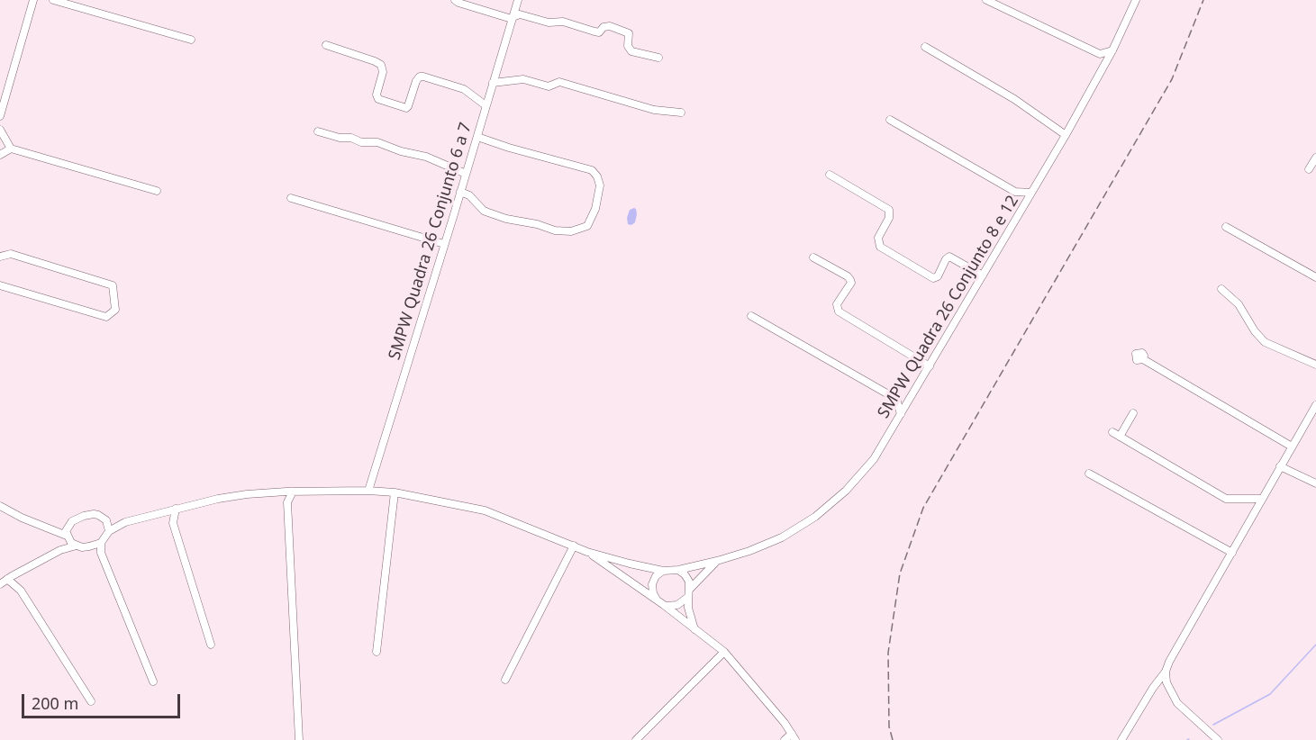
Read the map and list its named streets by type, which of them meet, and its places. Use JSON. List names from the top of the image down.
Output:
{
  "streets": {
    "street": ["SMPW Quadra 26 Conjunto 6 a 7", "SMPW Quadra 26 Conjunto 8 e 12"]
  },
  "scale_bar": "200 m"
}
